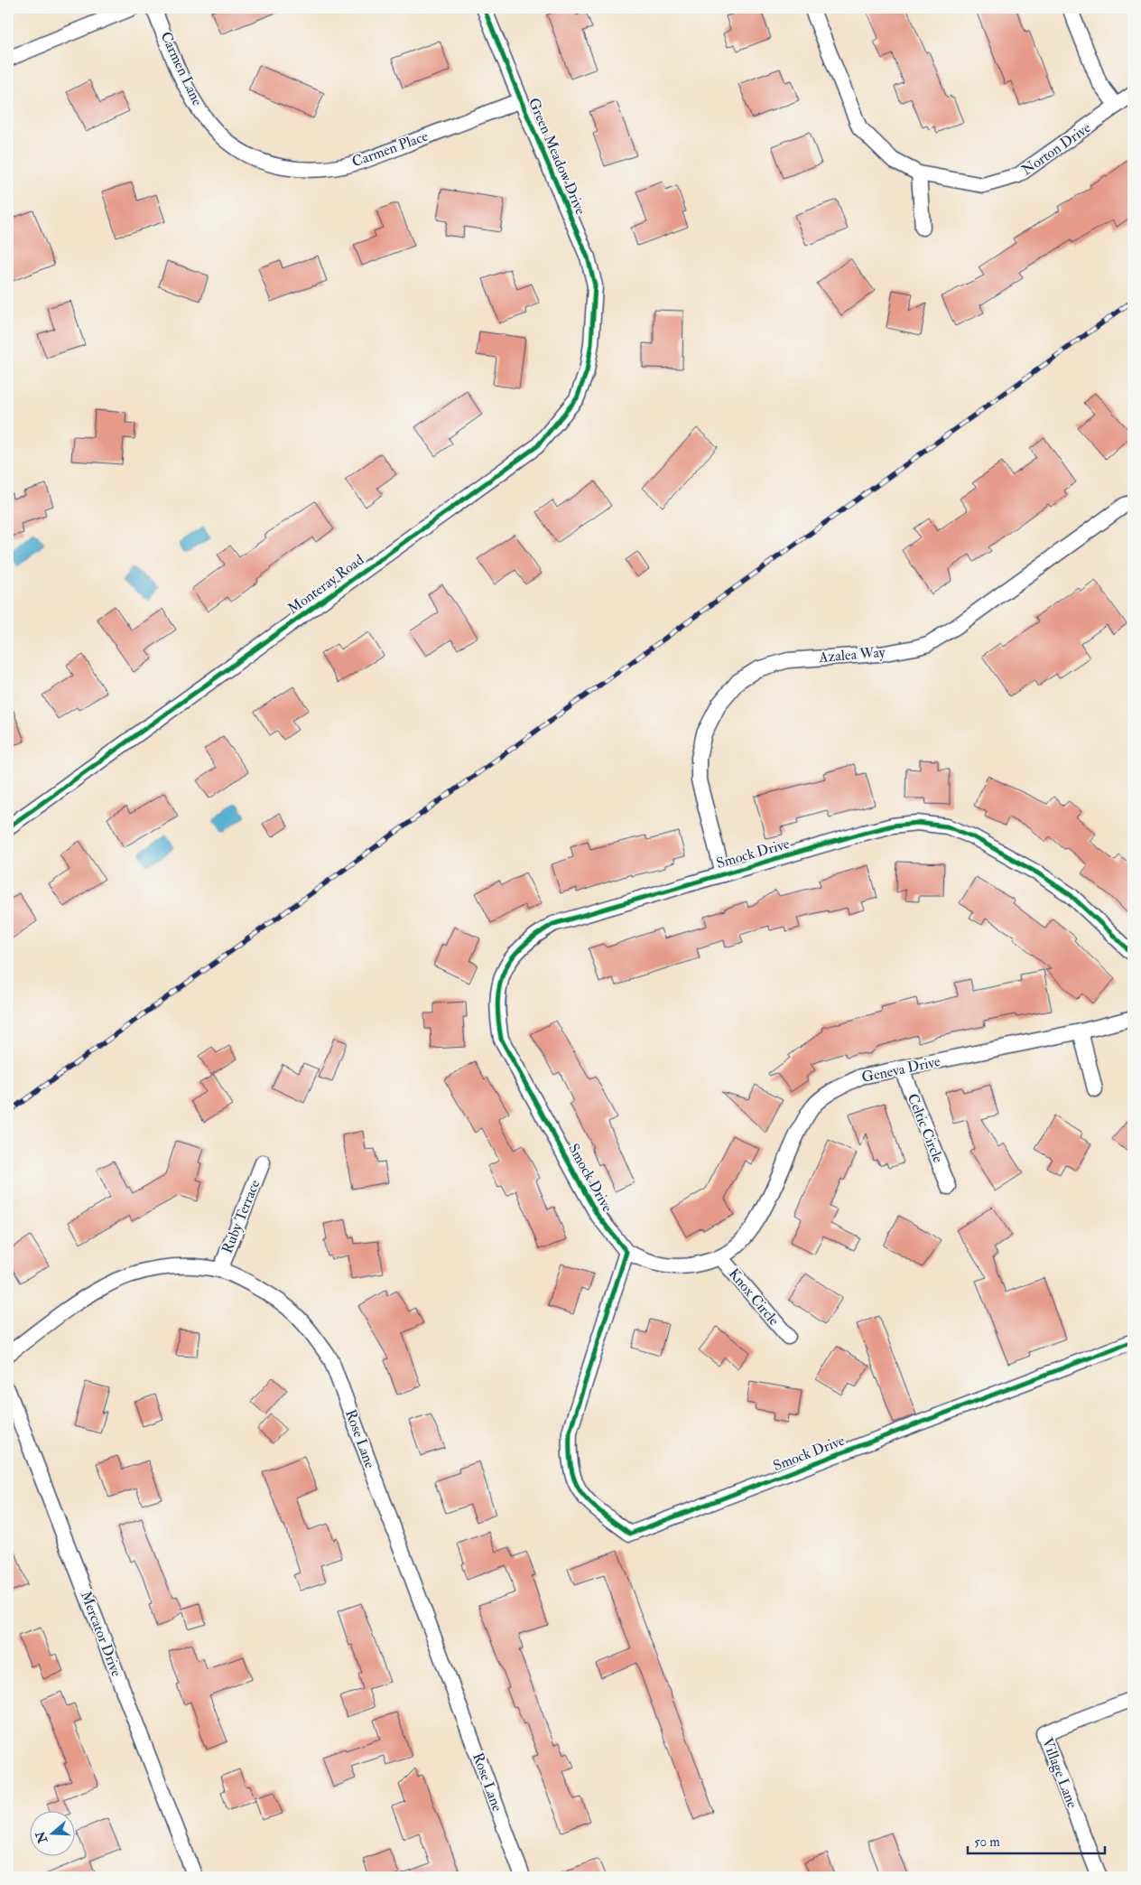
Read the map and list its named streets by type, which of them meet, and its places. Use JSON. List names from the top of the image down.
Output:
{
  "streets": {
    "street": [
      "Carmen Lane",
      "Carmen Place",
      "Norton Drive",
      "Green Meadow Drive",
      "Monteray Road",
      "Azalea Way",
      "Smock Drive",
      "Geneva Drive",
      "Celtic Circle",
      "Ruby Terrace",
      "Knox Circle",
      "Rose Lane",
      "Mercator Drive",
      "Village Lane"
    ]
  },
  "crossings": [
    ["Carmen Lane", "Carmen Place"],
    ["Carmen Place", "Green Meadow Drive"],
    ["Green Meadow Drive", "Monteray Road"],
    ["Azalea Way", "Smock Drive"],
    ["Smock Drive", "Geneva Drive"],
    ["Geneva Drive", "Celtic Circle"],
    ["Geneva Drive", "Knox Circle"],
    ["Ruby Terrace", "Rose Lane"]
  ],
  "scale_bar": "50 m",
  "north": "left"
}
